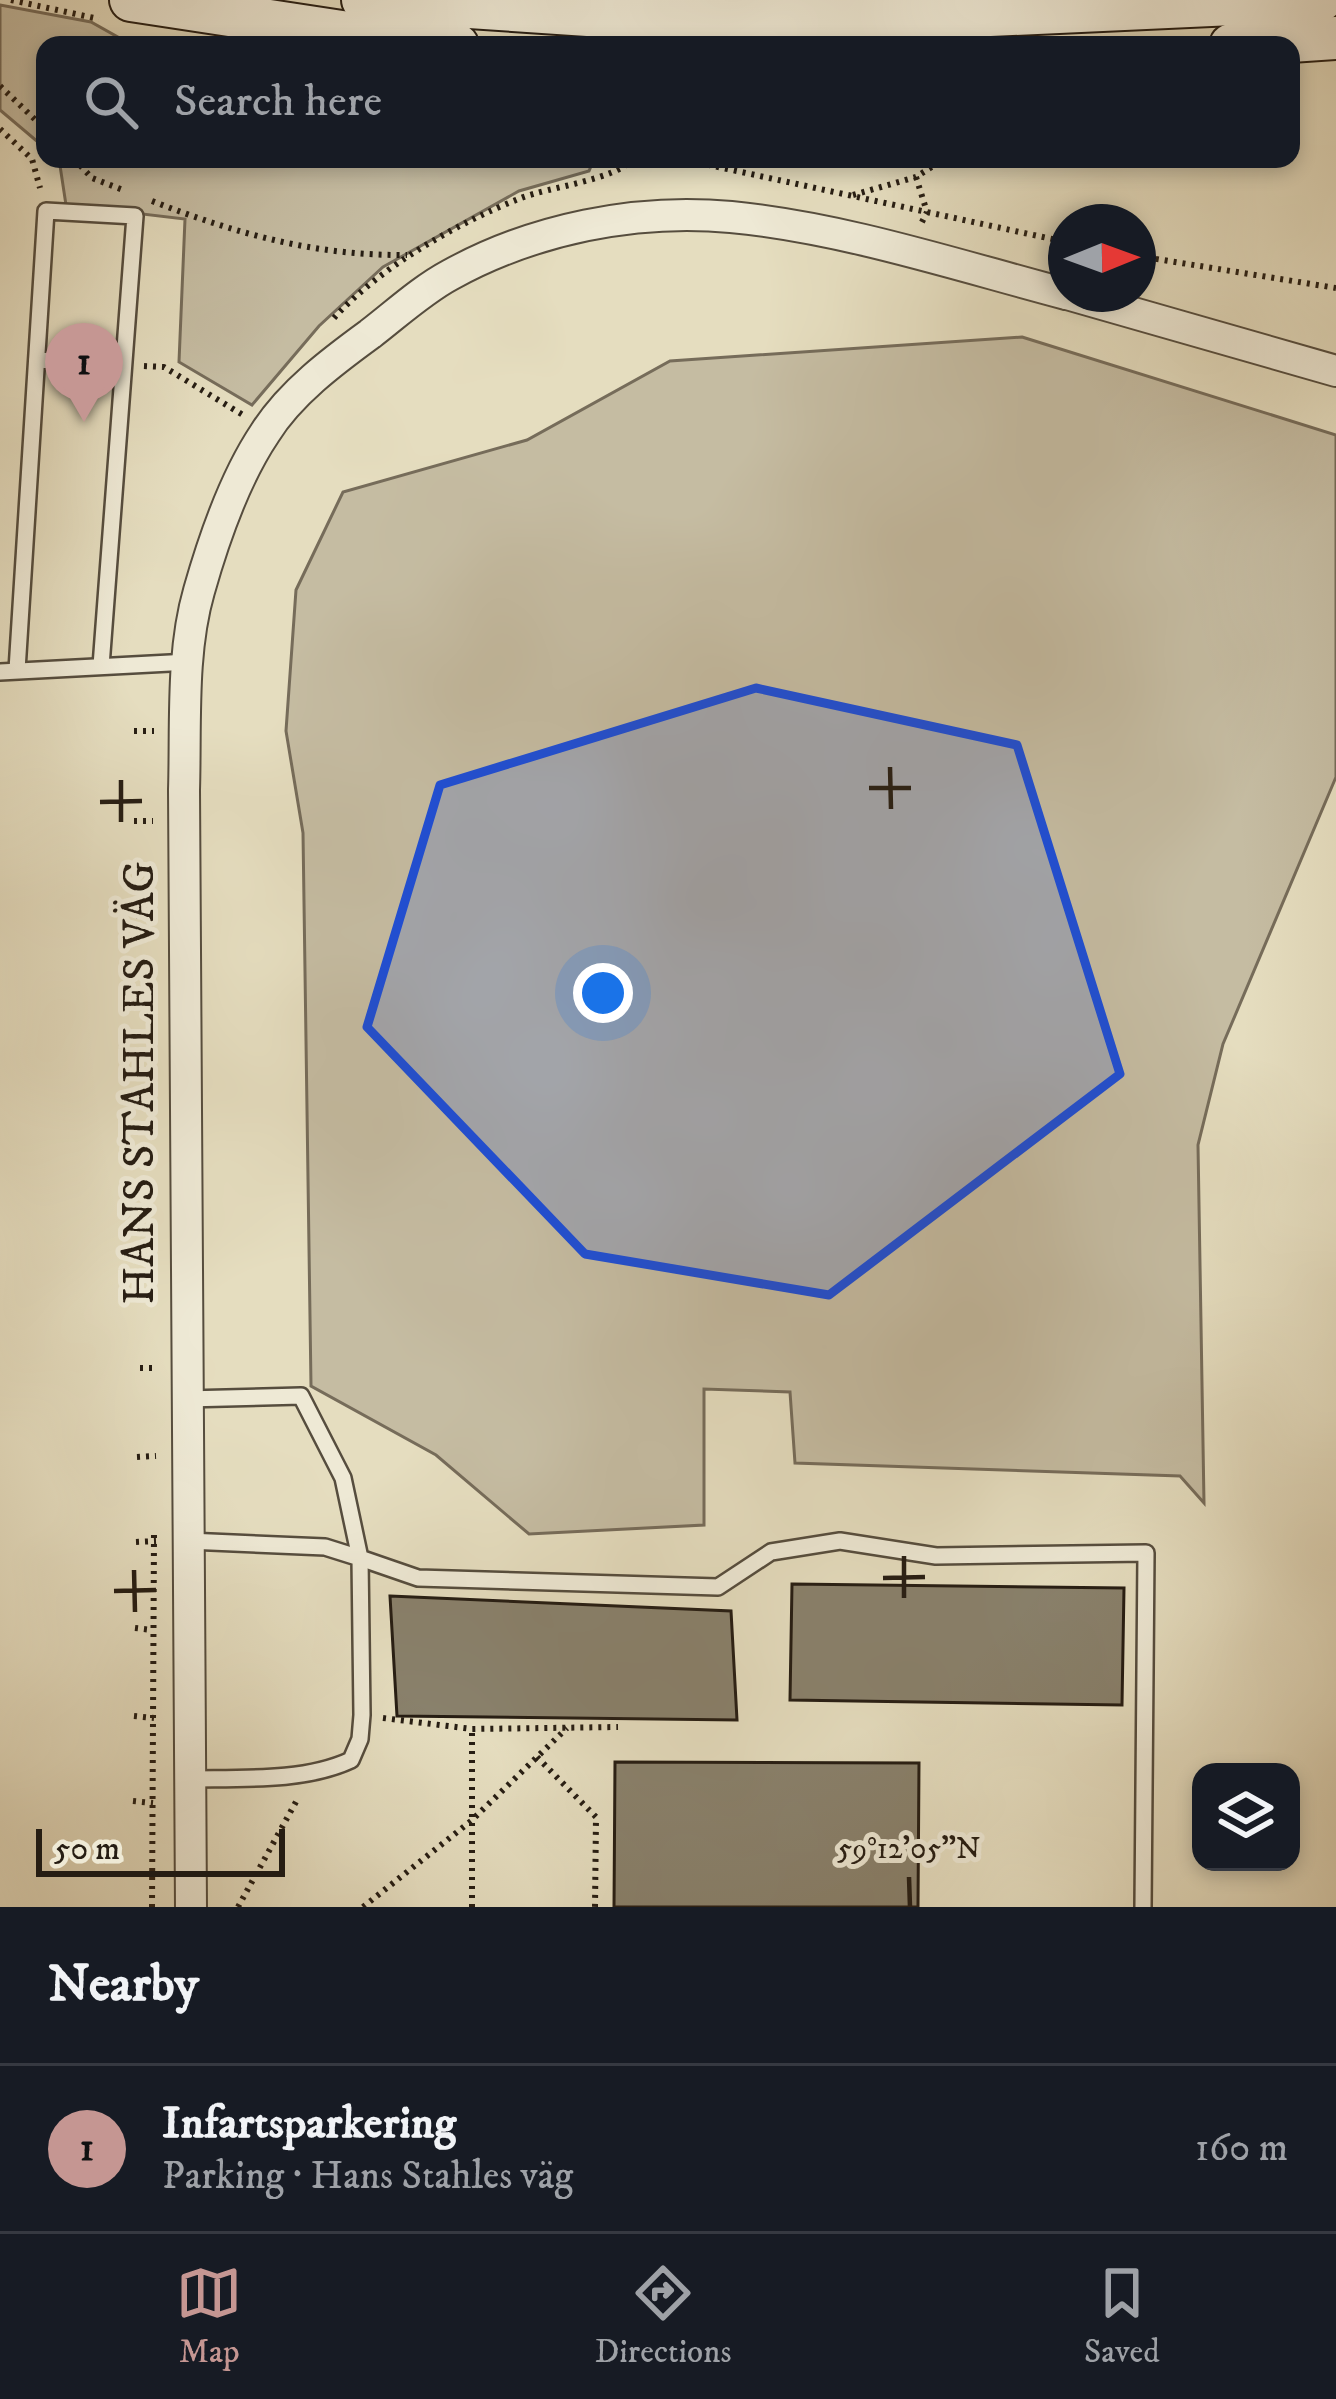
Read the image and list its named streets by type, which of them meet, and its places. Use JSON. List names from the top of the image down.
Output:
{
  "streets": {
    "street": ["HANS STAHLES VÄG"]
  },
  "scale_bar": "50 m",
  "north": "right",
  "page": {
    "search": "Search here",
    "pins": "1",
    "scale": "50 m",
    "heading": "Nearby",
    "list": [
      {
        "mark": "1",
        "name": "Infartsparkering",
        "note": "Parking · Hans Stahles väg",
        "value": "160 m"
      }
    ],
    "nav": ["Map", "Directions", "Saved"]
  },
  "coordinates": ["59°12'05\"N"]
}
